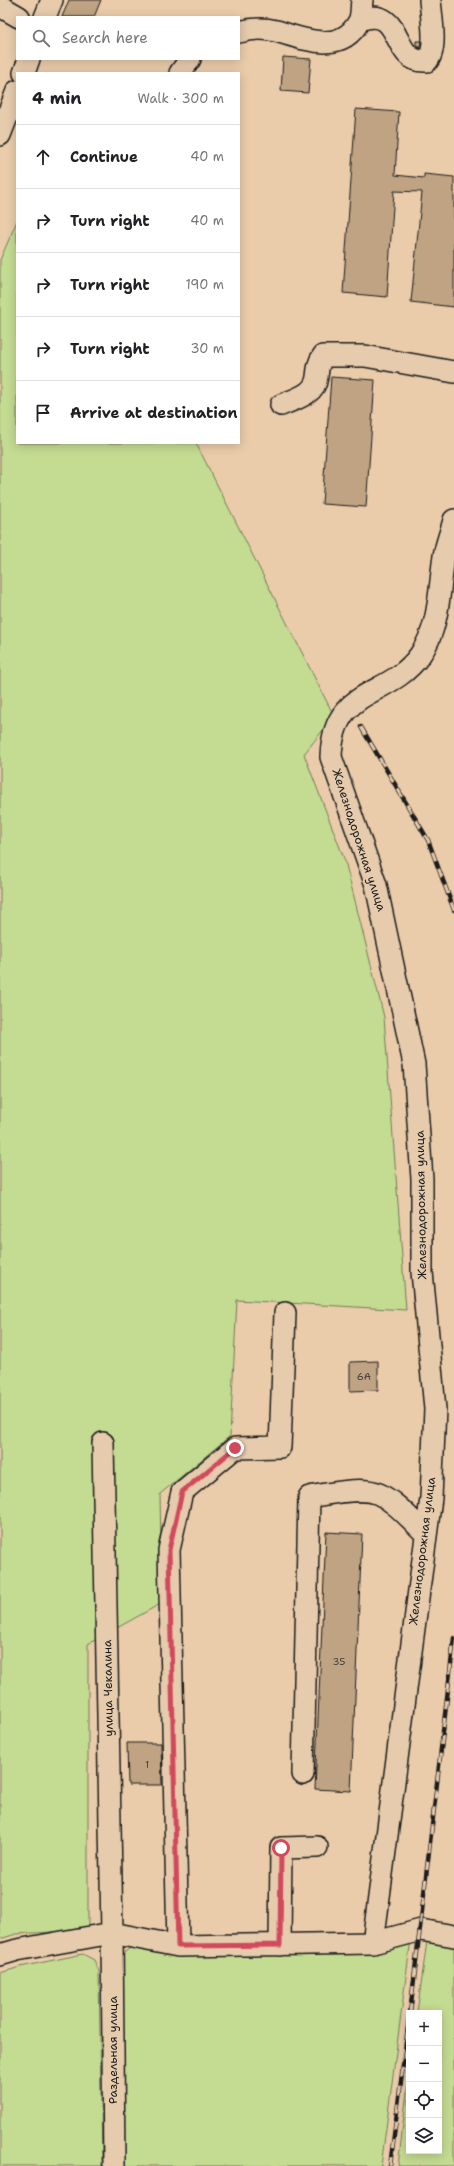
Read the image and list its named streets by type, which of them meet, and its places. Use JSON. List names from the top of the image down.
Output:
{
  "streets": {
    "street": ["Железнодорожная улица", "улица Чекалина", "Раздельная улица"]
  },
  "crossings": [
    ["улица Чекалина", "Раздельная улица"]
  ],
  "house_numbers": ["6А", "35", "1"],
  "page": {
    "search": "Search here",
    "heading": ["4 min", "Walk · 300 m"],
    "list": [
      ["Continue", "40 m"],
      ["Turn right", "40 m"],
      ["Turn right", "190 m"],
      ["Turn right", "30 m"],
      "Arrive at destination"
    ],
    "map_buttons": ["+", "−"]
  }
}
